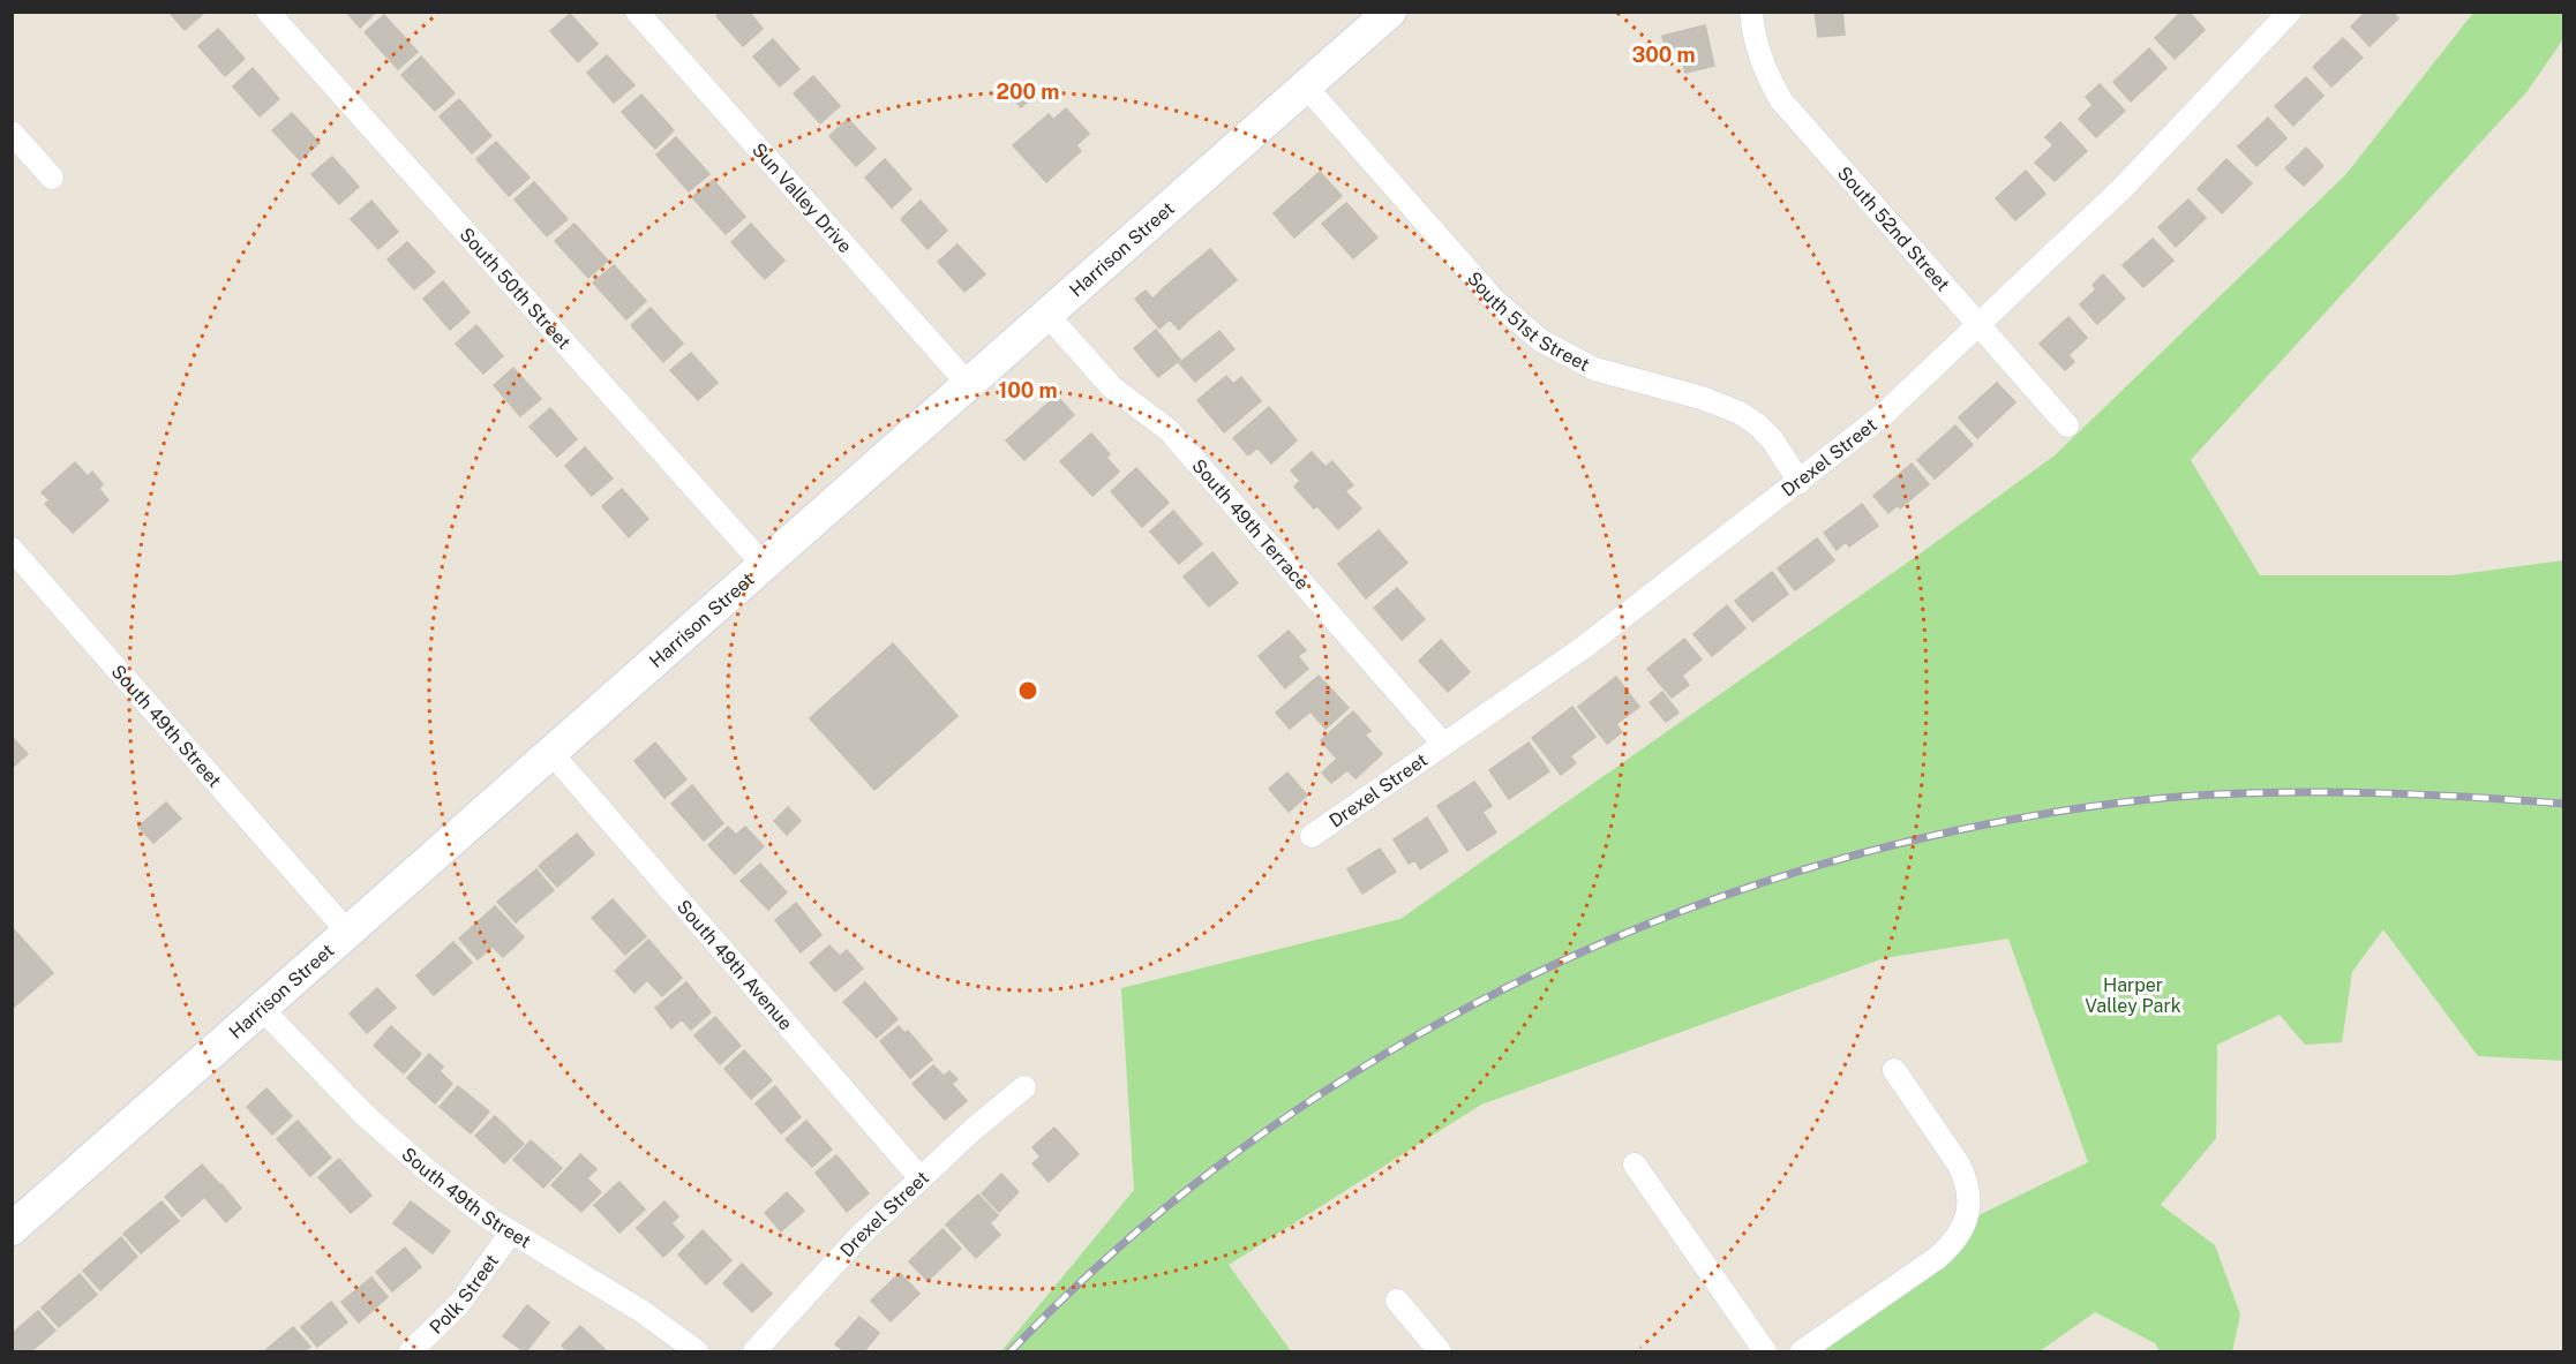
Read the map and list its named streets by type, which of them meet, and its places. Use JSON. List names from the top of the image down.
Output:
{
  "streets": {
    "main road": ["Harrison Street"],
    "street": [
      "Sun Valley Drive",
      "South 52nd Street",
      "South 50th Street",
      "South 51st Street",
      "Drexel Street",
      "South 49th Terrace",
      "South 49th Street",
      "South 49th Avenue",
      "Polk Street"
    ]
  },
  "crossings": [
    ["Sun Valley Drive", "Harrison Street"],
    ["South 52nd Street", "Drexel Street"],
    ["Harrison Street", "South 50th Street"],
    ["Harrison Street", "South 51st Street"],
    ["Harrison Street", "South 49th Terrace"],
    ["Harrison Street", "South 49th Street"],
    ["Harrison Street", "South 49th Avenue"],
    ["South 51st Street", "Drexel Street"],
    ["Drexel Street", "South 49th Terrace"],
    ["Drexel Street", "South 49th Avenue"],
    ["South 49th Street", "Polk Street"]
  ],
  "parks": ["Harper Valley Park"],
  "rings": ["300 m", "200 m", "100 m"]
}
